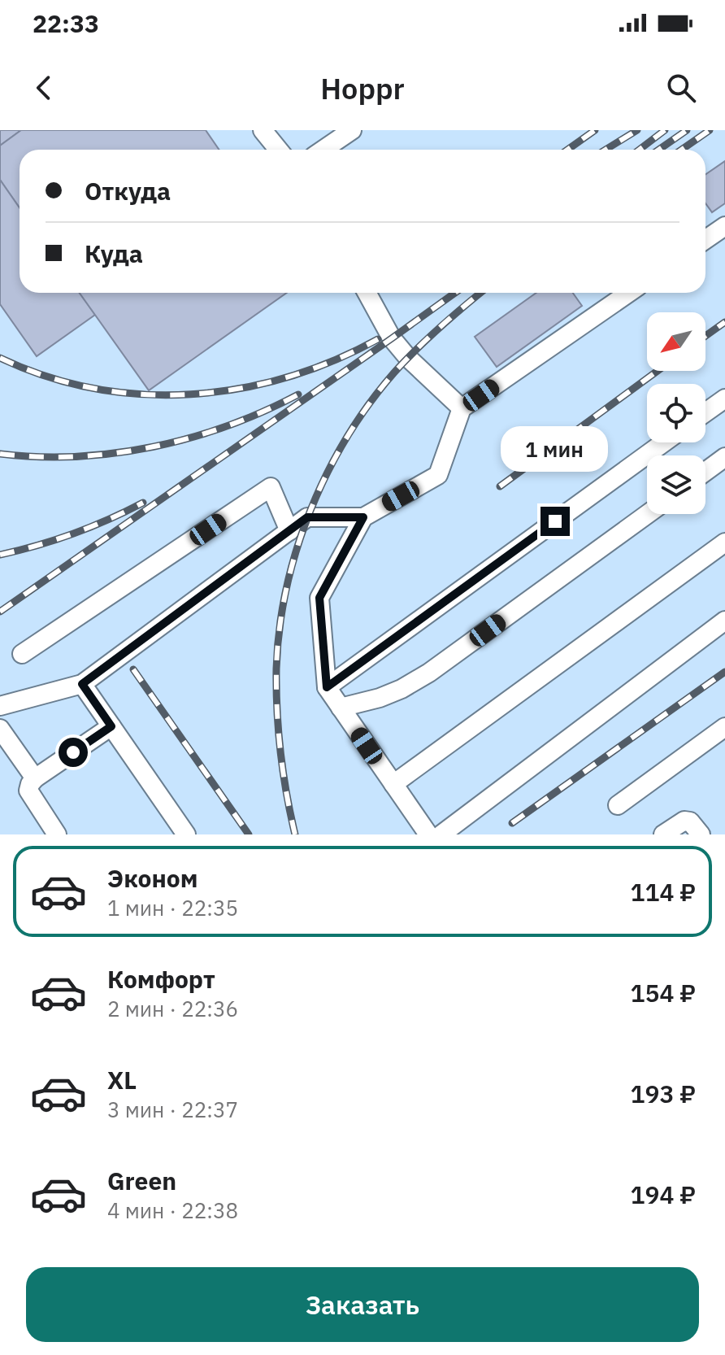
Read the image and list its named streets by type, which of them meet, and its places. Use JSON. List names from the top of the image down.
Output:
{
  "north": "bottom left",
  "page": {
    "status": "22:33",
    "header": "Hoppr",
    "banner": ["Откуда", "Куда"],
    "bubble": "1 мин",
    "list": [
      {
        "name": "Эконом",
        "note": "1 мин · 22:35",
        "value": "114 ₽"
      },
      {
        "name": "Комфорт",
        "note": "2 мин · 22:36",
        "value": "154 ₽"
      },
      {
        "name": "XL",
        "note": "3 мин · 22:37",
        "value": "193 ₽"
      },
      {
        "name": "Green",
        "note": "4 мин · 22:38",
        "value": "194 ₽"
      }
    ],
    "buttons": "Заказать"
  }
}
